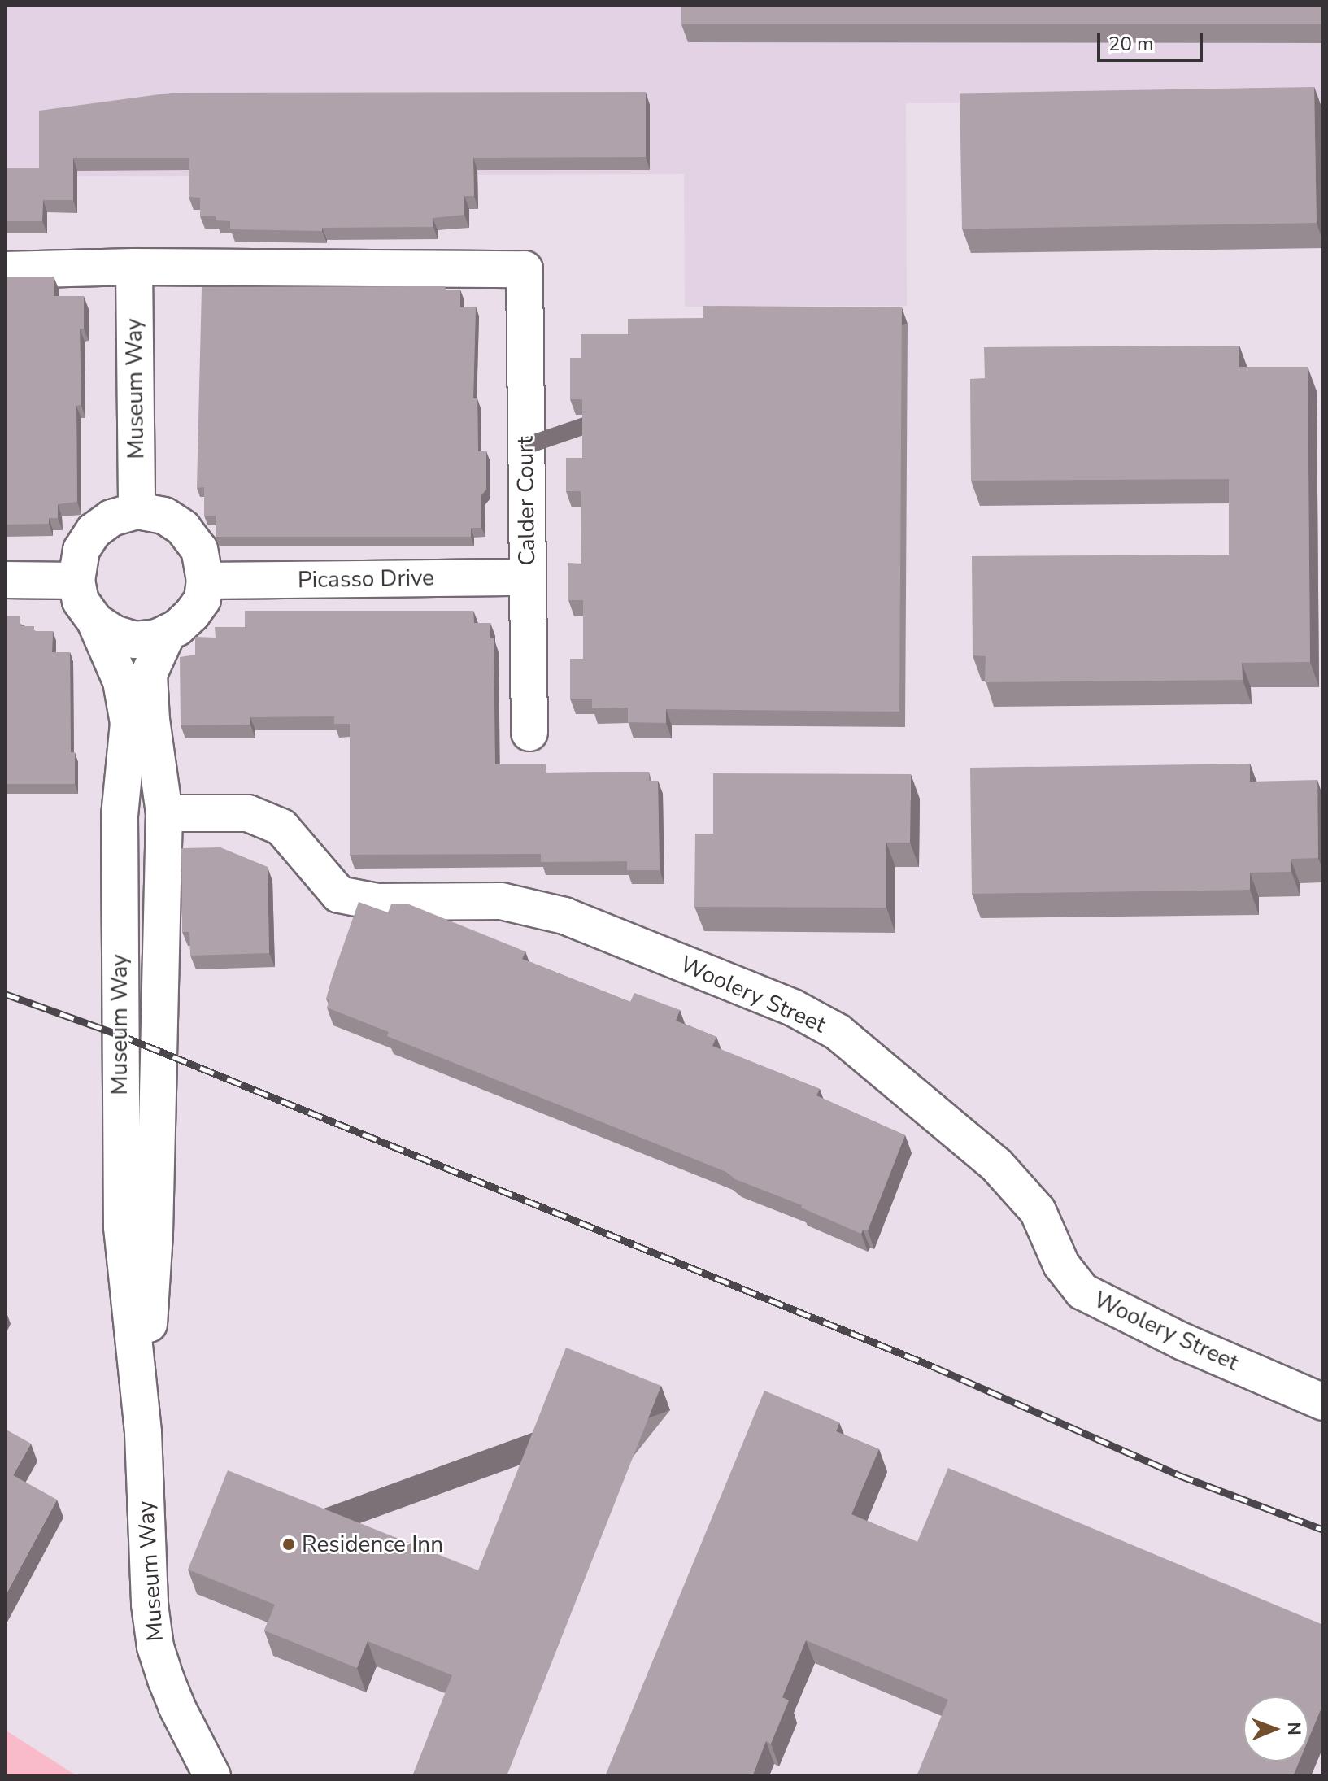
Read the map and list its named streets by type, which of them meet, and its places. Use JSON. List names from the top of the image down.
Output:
{
  "streets": {
    "street": [
      "Museum Way",
      "Calder Court",
      "Picasso Drive",
      "Woolery Street"
    ]
  },
  "crossings": [
    ["Museum Way", "Calder Court"],
    ["Museum Way", "Picasso Drive"],
    ["Museum Way", "Woolery Street"],
    ["Calder Court", "Picasso Drive"]
  ],
  "places": ["Residence Inn"],
  "scale_bar": "20 m",
  "north": "right"
}
